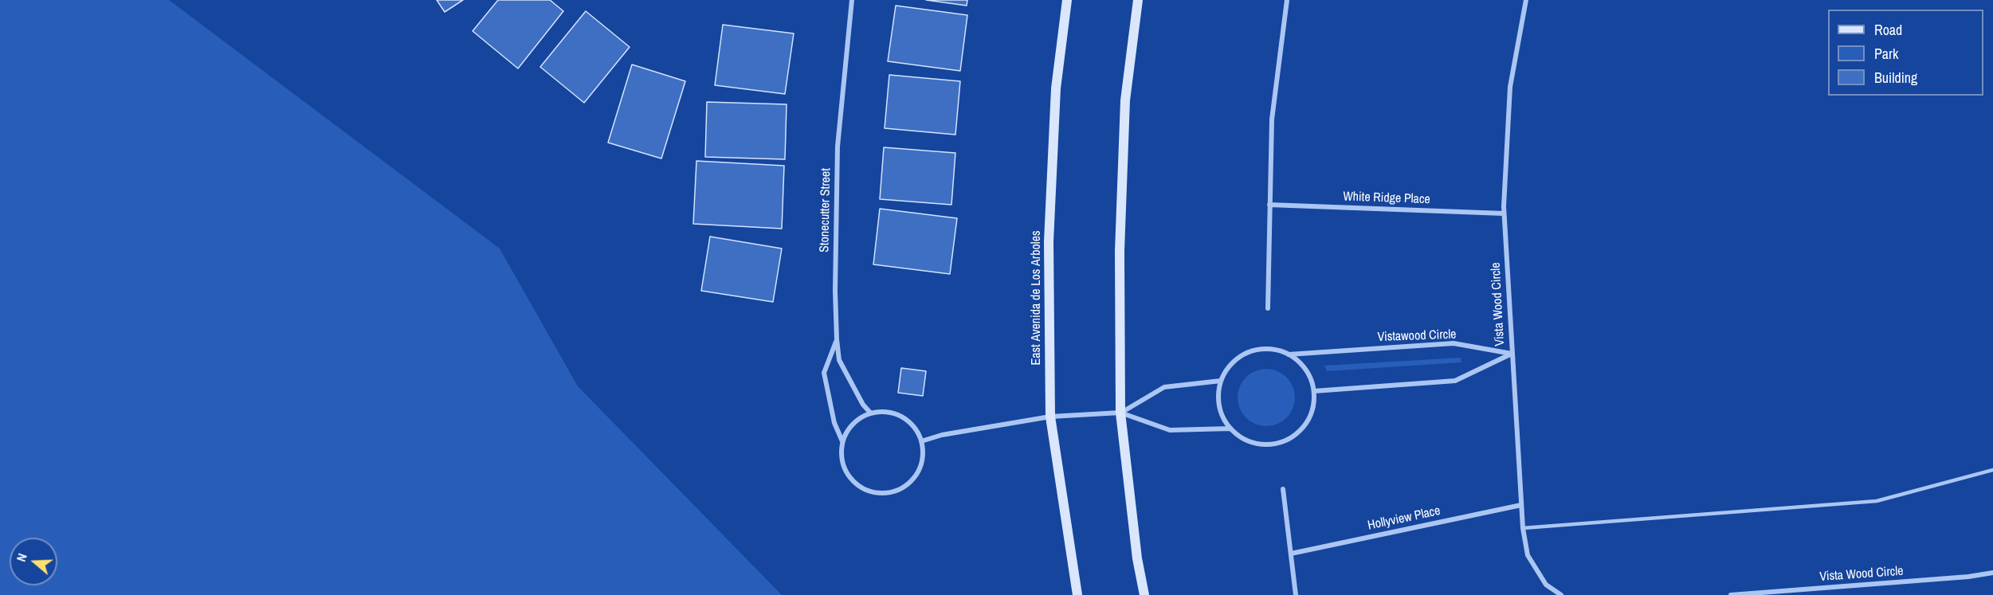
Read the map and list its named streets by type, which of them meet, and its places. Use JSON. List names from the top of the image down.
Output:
{
  "streets": {
    "main road": ["East Avenida de Los Arboles"],
    "street": [
      "White Ridge Place",
      "Stonecutter Street",
      "Vista Wood Circle",
      "Vistawood Circle",
      "Hollyview Place"
    ]
  },
  "crossings": [
    ["White Ridge Place", "Vista Wood Circle"],
    ["Vista Wood Circle", "Vistawood Circle"],
    ["Vista Wood Circle", "Hollyview Place"]
  ],
  "legend": ["Road", "Park", "Building"],
  "north": "left"
}
